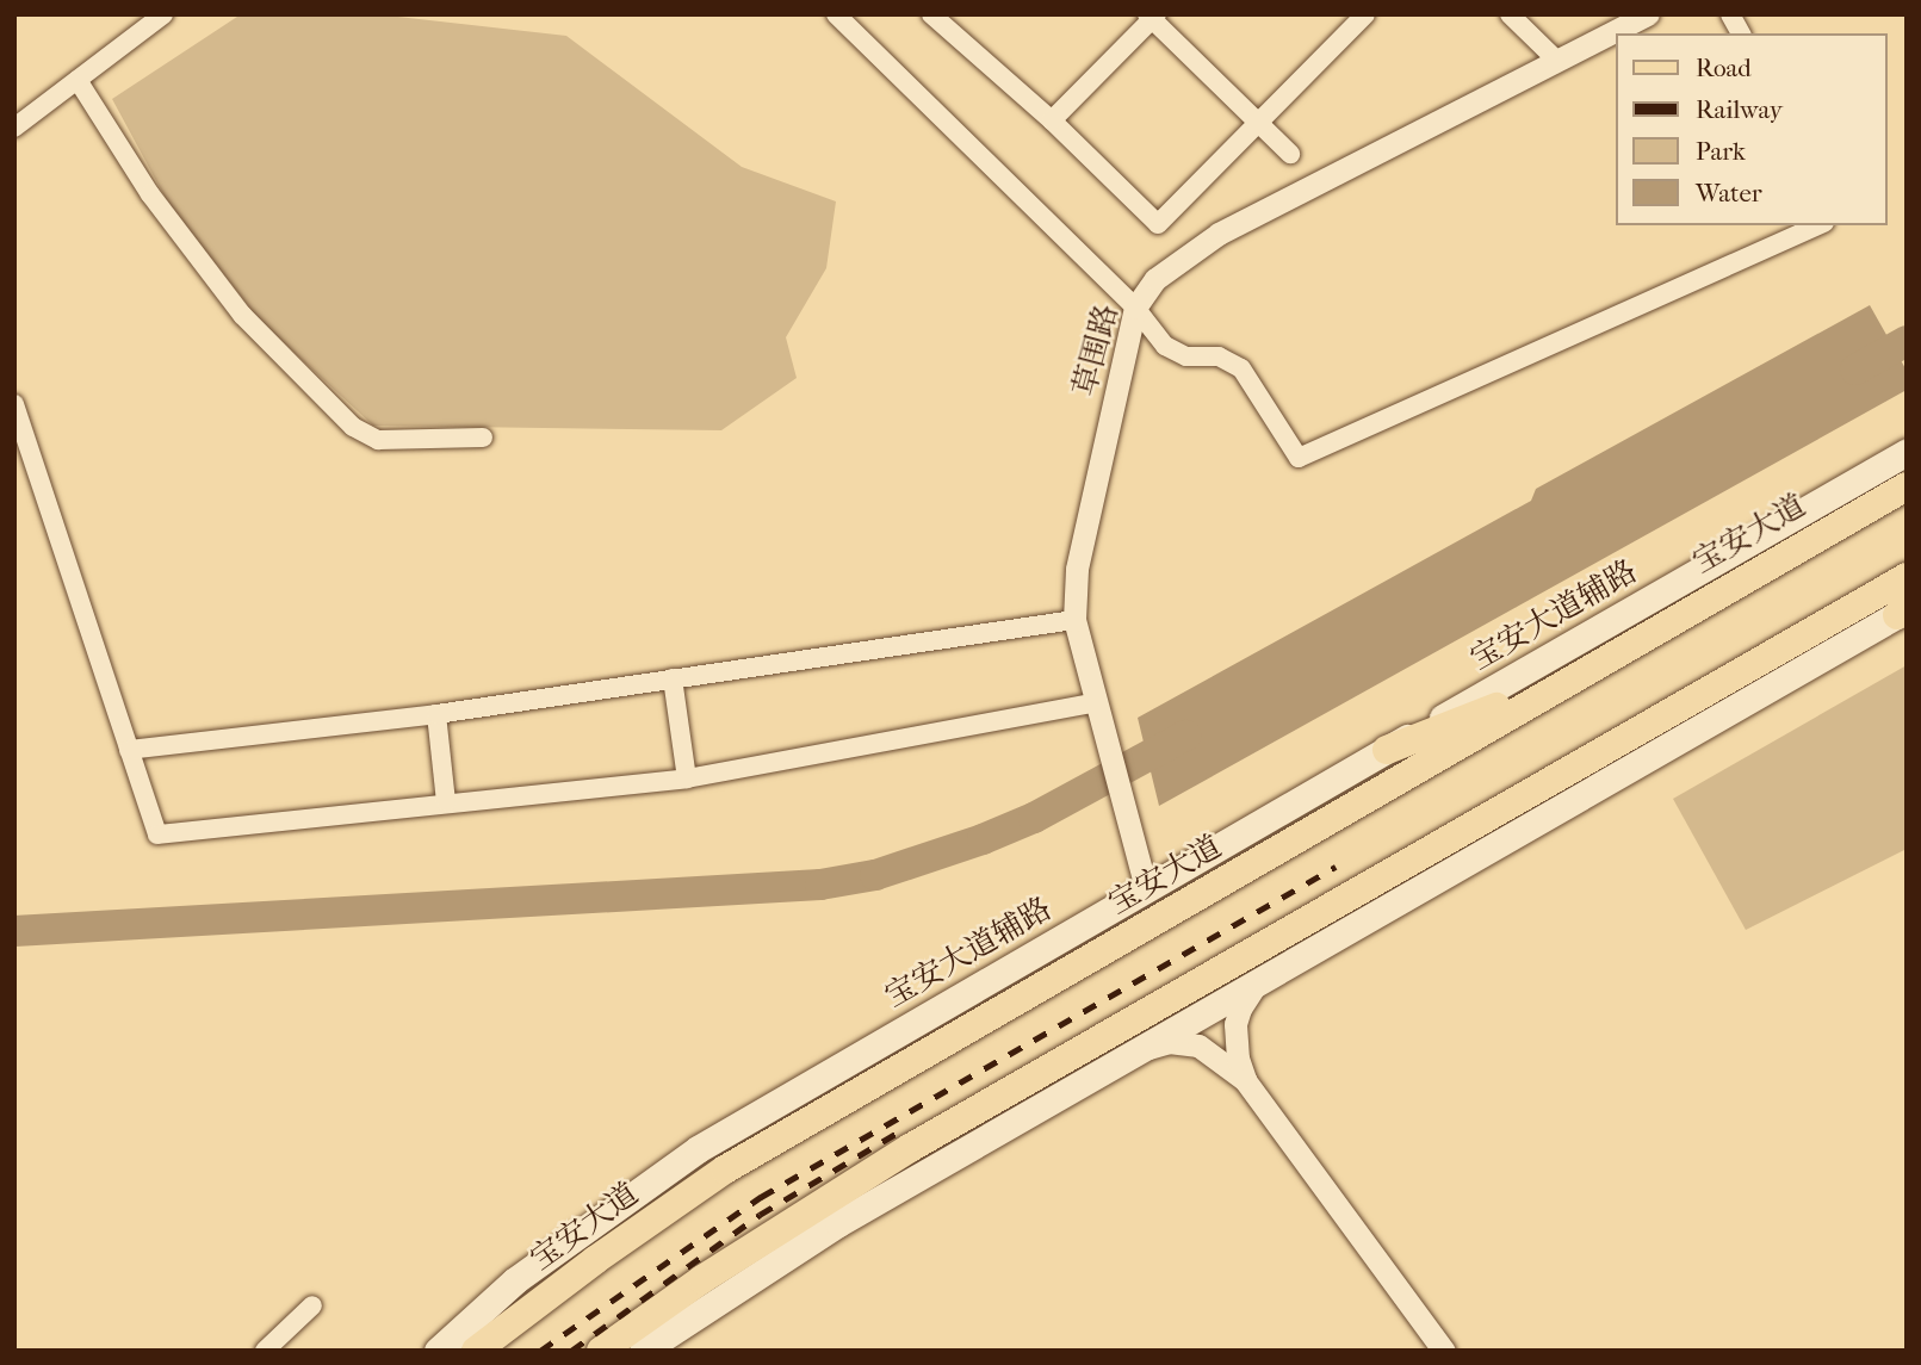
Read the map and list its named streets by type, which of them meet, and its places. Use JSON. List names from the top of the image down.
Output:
{
  "streets": {
    "main road": ["宝安大道", "宝安大道辅路"],
    "street": ["草围路"]
  },
  "crossings": [
    ["草围路", "宝安大道辅路"]
  ],
  "legend": [
    "Road",
    "Railway",
    "Park",
    "Water"
  ]
}
